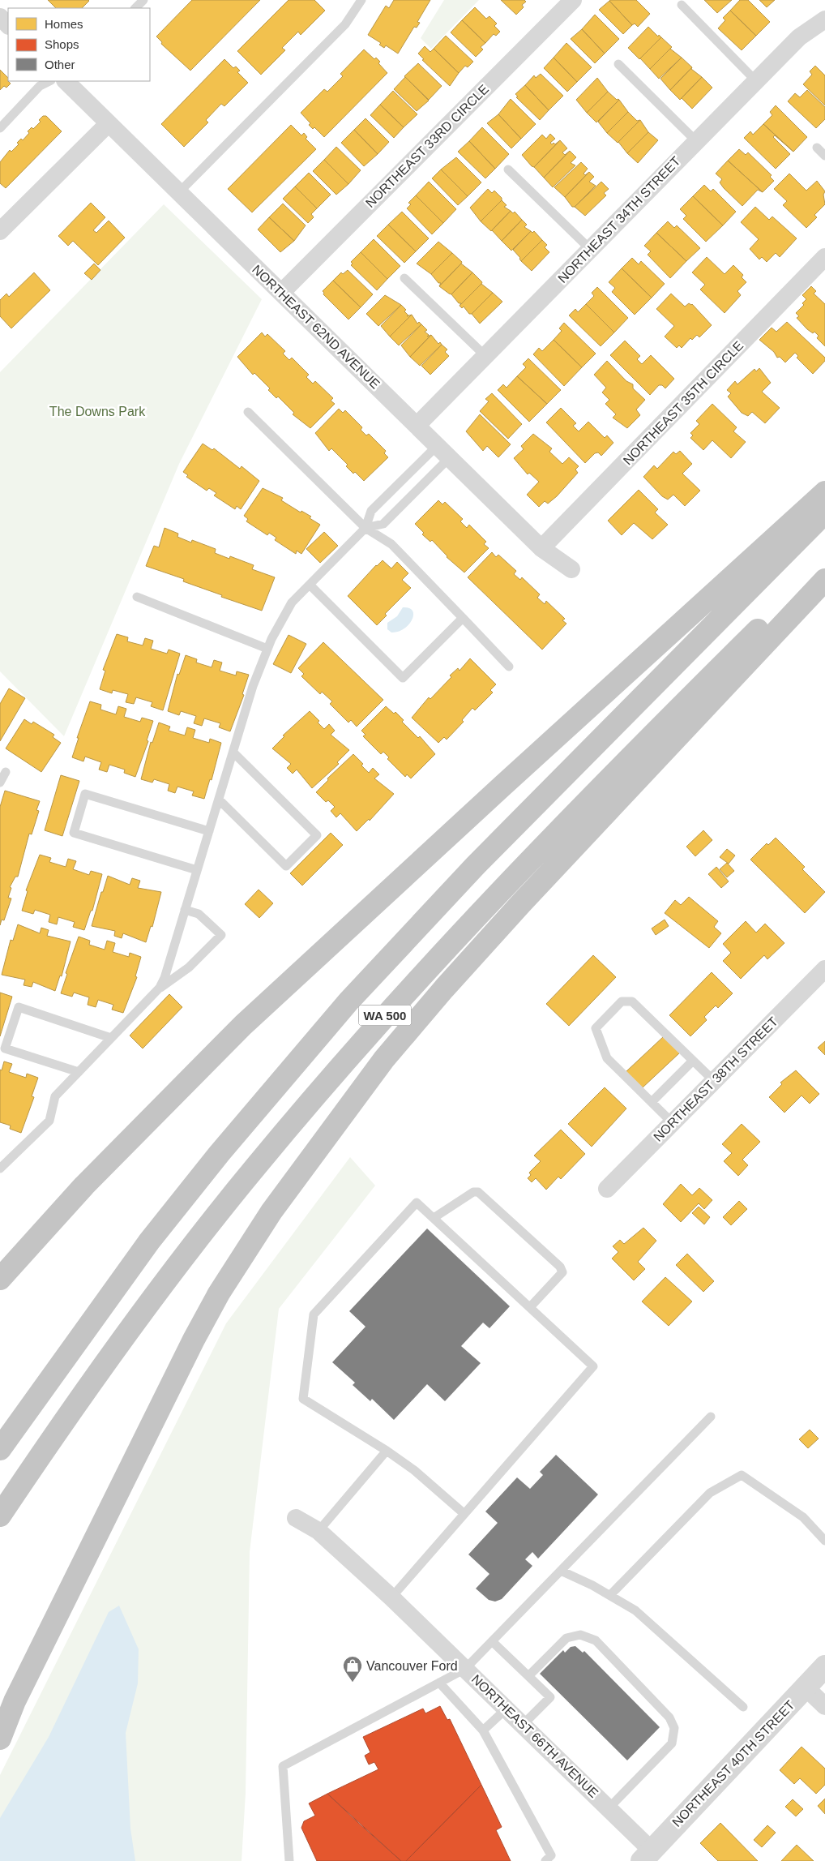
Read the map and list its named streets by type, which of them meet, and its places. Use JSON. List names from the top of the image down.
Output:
{
  "streets": {
    "highway": ["WA 500"],
    "street": [
      "NORTHEAST 33RD CIRCLE",
      "NORTHEAST 34TH STREET",
      "NORTHEAST 62ND AVENUE",
      "NORTHEAST 35TH CIRCLE",
      "NORTHEAST 38TH STREET",
      "NORTHEAST 66TH AVENUE",
      "NORTHEAST 40TH STREET"
    ]
  },
  "crossings": [
    ["NORTHEAST 33RD CIRCLE", "NORTHEAST 62ND AVENUE"],
    ["NORTHEAST 34TH STREET", "NORTHEAST 62ND AVENUE"],
    ["NORTHEAST 62ND AVENUE", "NORTHEAST 35TH CIRCLE"],
    ["NORTHEAST 66TH AVENUE", "NORTHEAST 40TH STREET"]
  ],
  "parks": ["The Downs Park"],
  "places": {
    "shop": ["Vancouver Ford"]
  },
  "legend": ["Homes", "Shops", "Other"]
}
